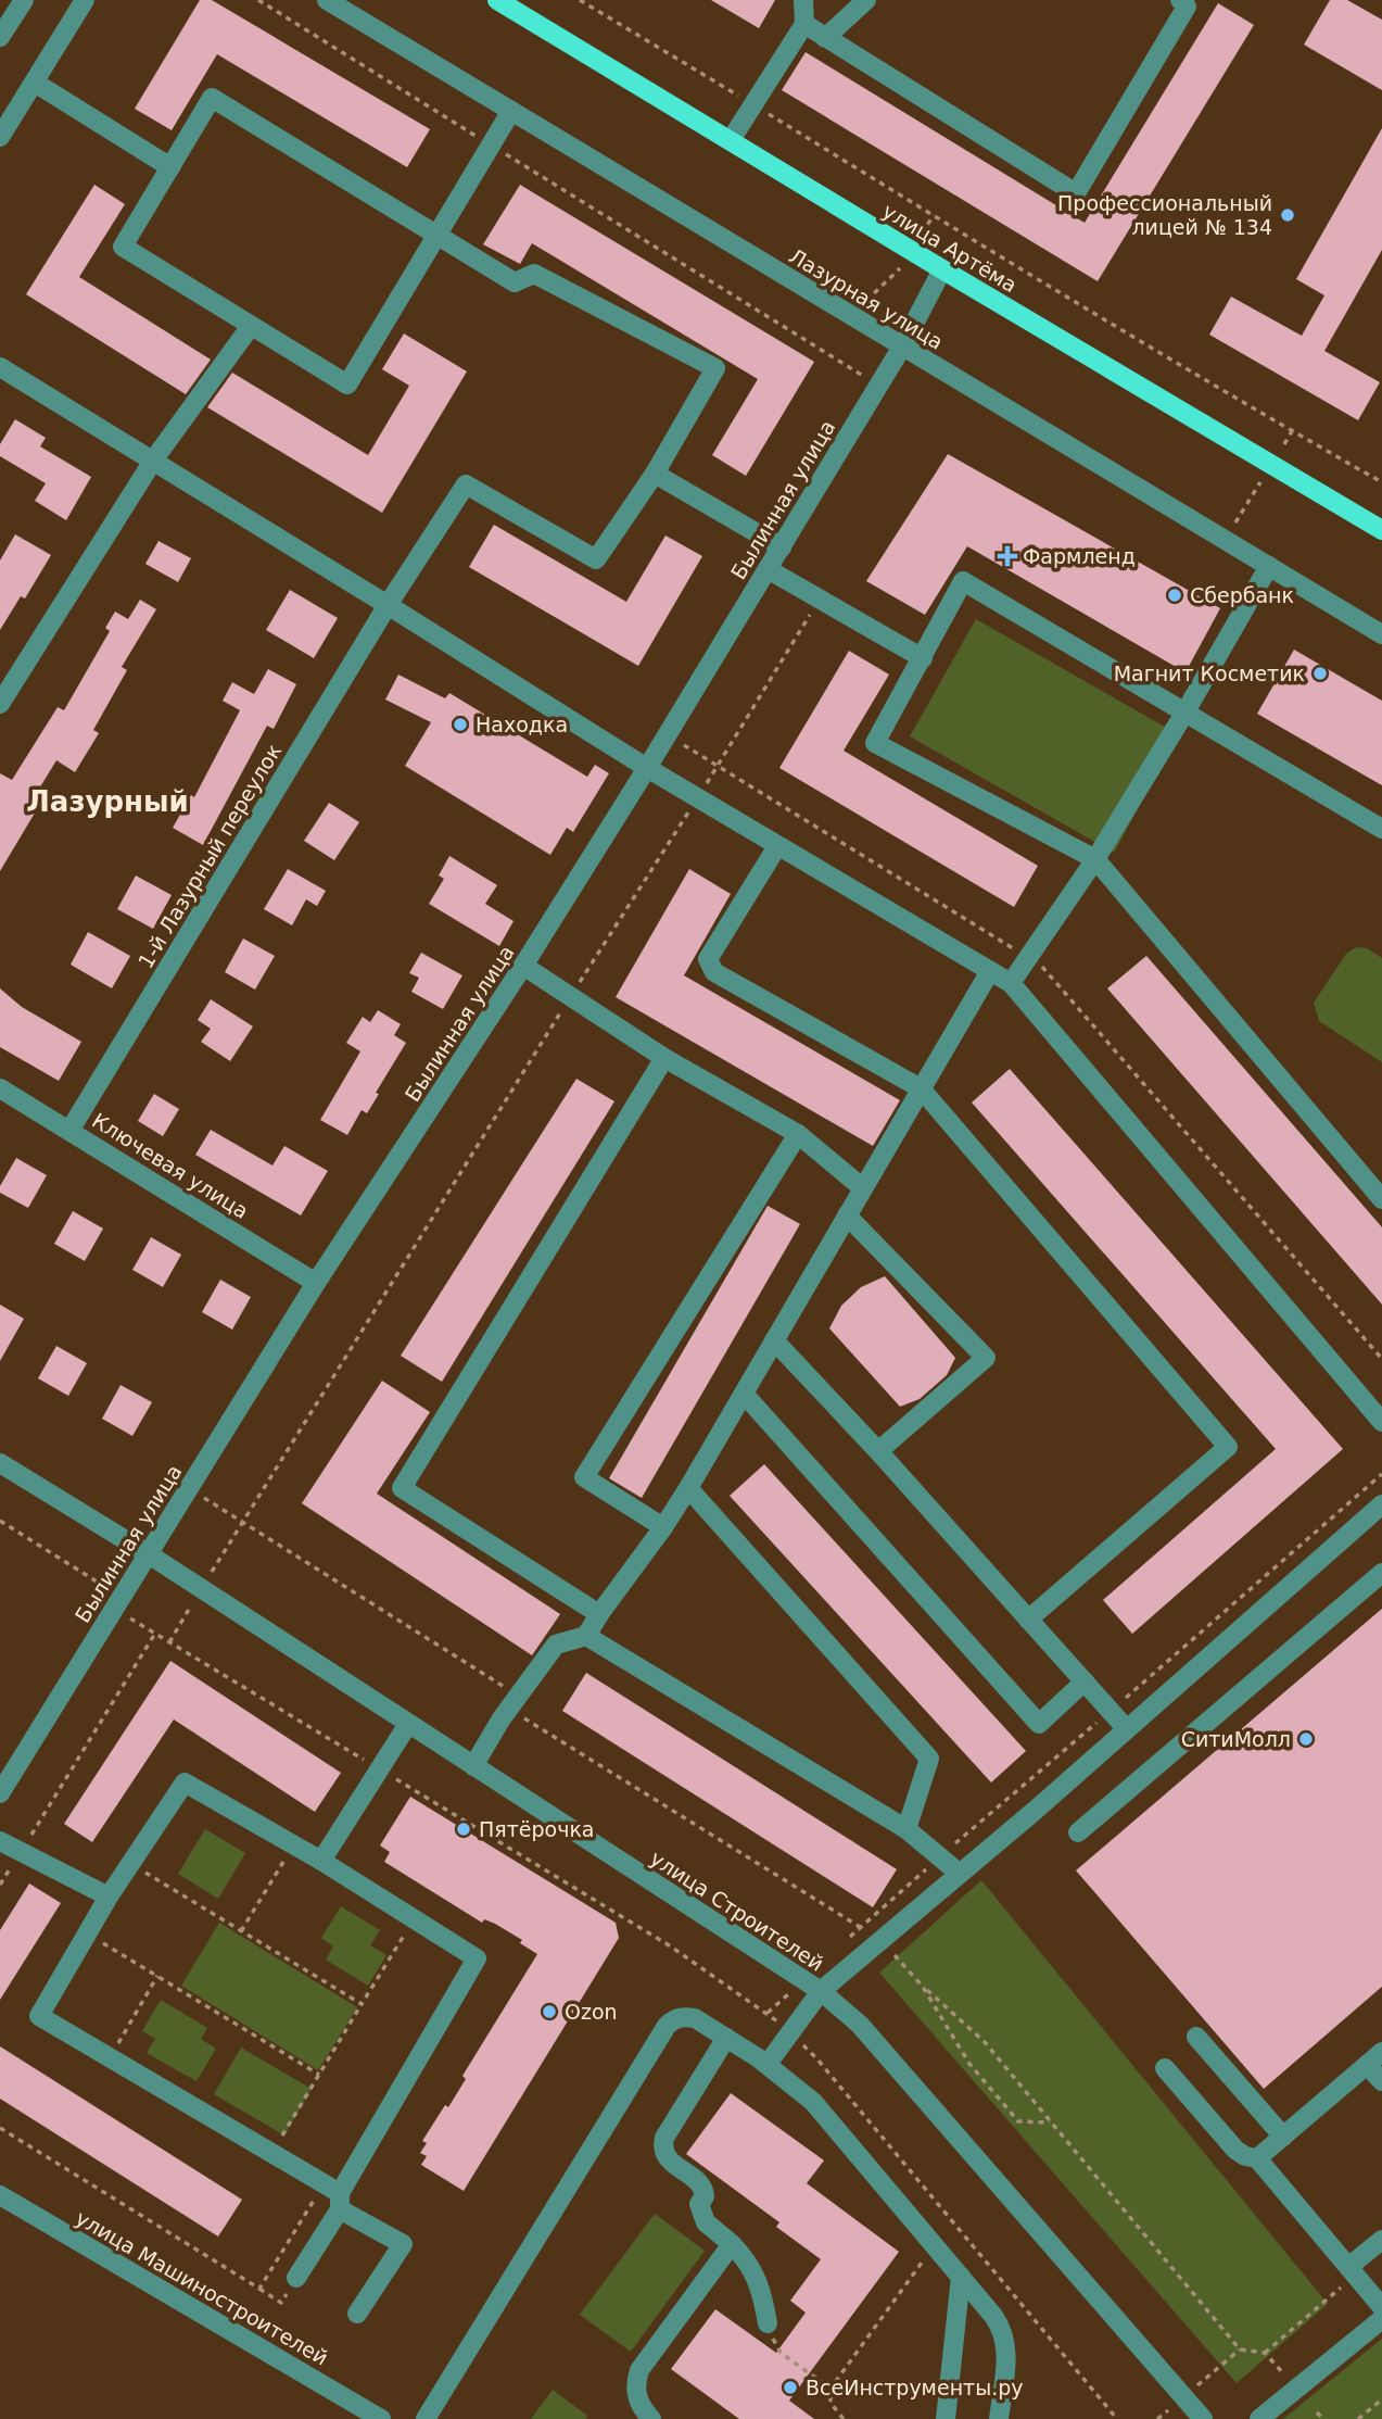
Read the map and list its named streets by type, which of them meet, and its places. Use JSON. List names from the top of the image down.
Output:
{
  "streets": {
    "main road": ["улица Артёма"],
    "street": [
      "Лазурная улица",
      "Былинная улица",
      "1-й Лазурный переулок",
      "Ключевая улица",
      "улица Строителей",
      "улица Машиностроителей"
    ]
  },
  "crossings": [
    ["улица Артёма", "Былинная улица"],
    ["Лазурная улица", "Былинная улица"],
    ["Былинная улица", "Ключевая улица"],
    ["Былинная улица", "улица Строителей"],
    ["1-й Лазурный переулок", "Ключевая улица"]
  ],
  "districts": ["Лазурный"],
  "places": {
    "other": [
      "Профессиональный лицей № 134",
      "Сбербанк",
      "Магнит Косметик",
      "Находка",
      "СитиМолл",
      "Пятёрочка",
      "Ozon",
      "ВсеИнструменты.ру"
    ],
    "health": ["Фармленд"]
  }
}
